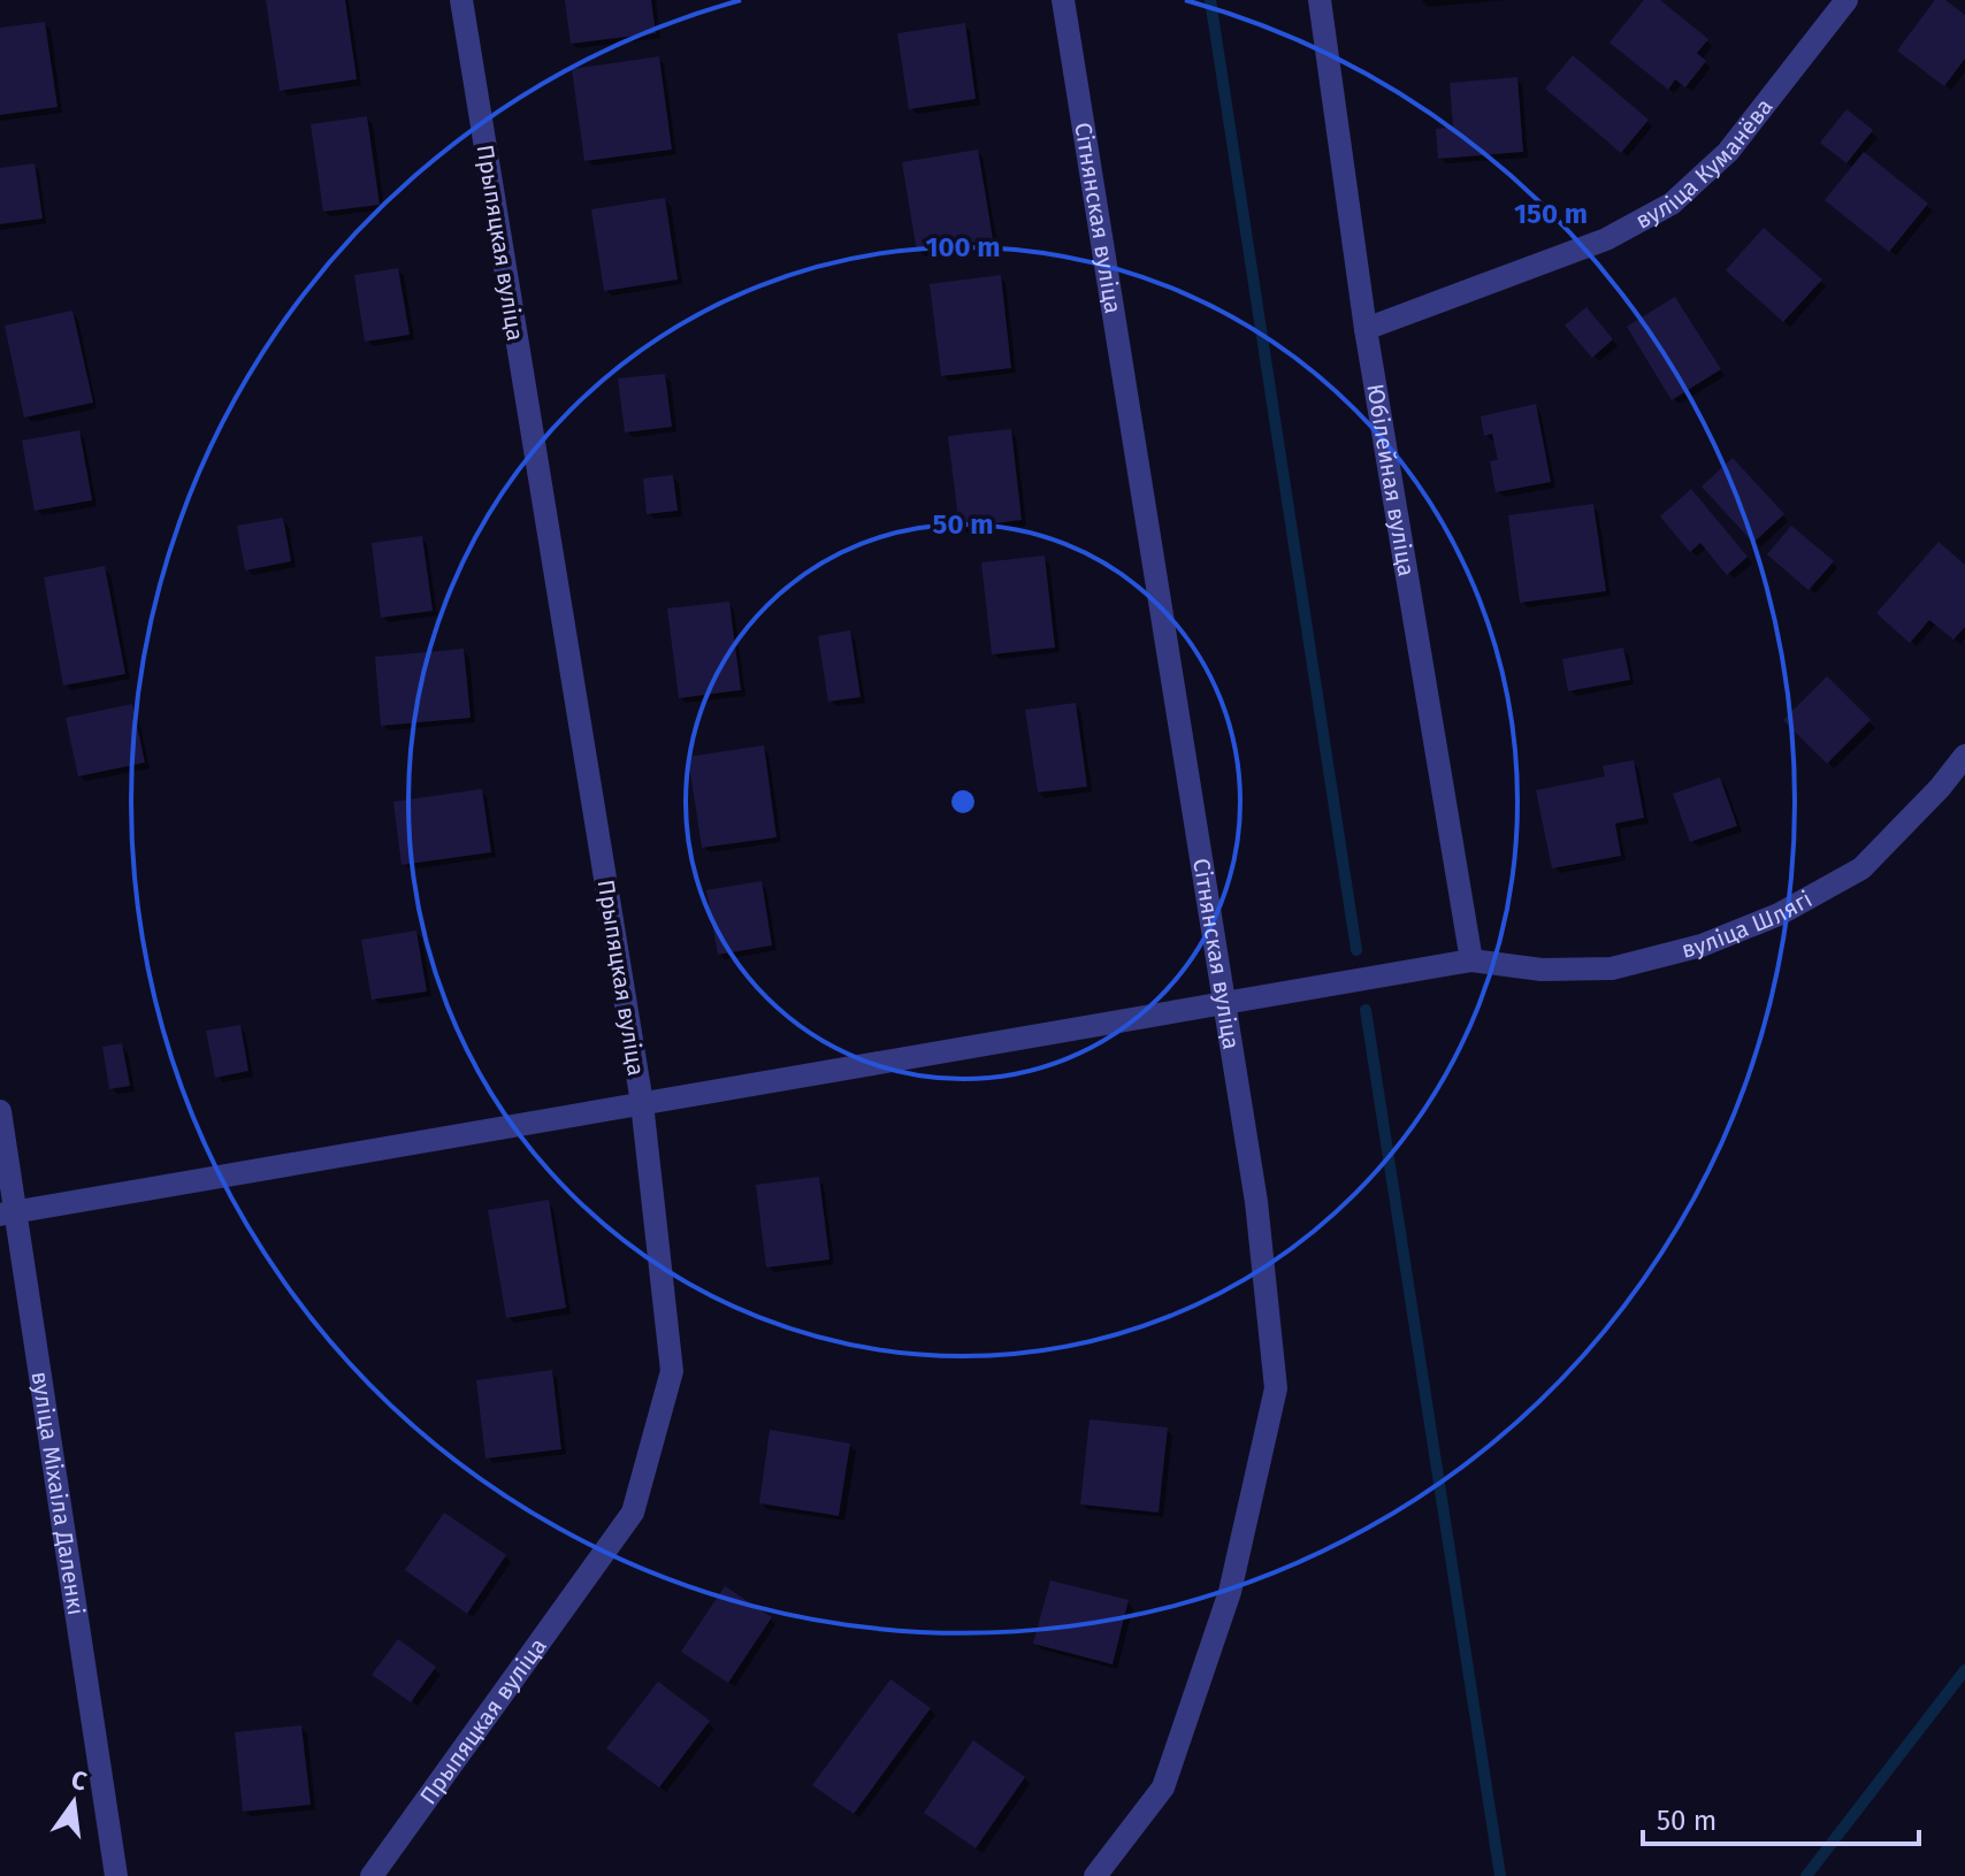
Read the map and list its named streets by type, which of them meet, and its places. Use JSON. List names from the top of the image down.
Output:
{
  "streets": {
    "street": [
      "вуліца Куманёва",
      "Сітнянская вуліца",
      "Прыпяцкая вуліца",
      "Юбілейная вуліца",
      "вуліца Шлягі",
      "вуліца Міхаіла Даленкі"
    ]
  },
  "crossings": [
    ["вуліца Куманёва", "Юбілейная вуліца"],
    ["Сітнянская вуліца", "вуліца Шлягі"],
    ["Прыпяцкая вуліца", "вуліца Шлягі"],
    ["Юбілейная вуліца", "вуліца Шлягі"],
    ["вуліца Шлягі", "вуліца Міхаіла Даленкі"]
  ],
  "scale_bar": "50 m",
  "north": "top",
  "rings": ["150 m", "100 m", "50 m"]
}
